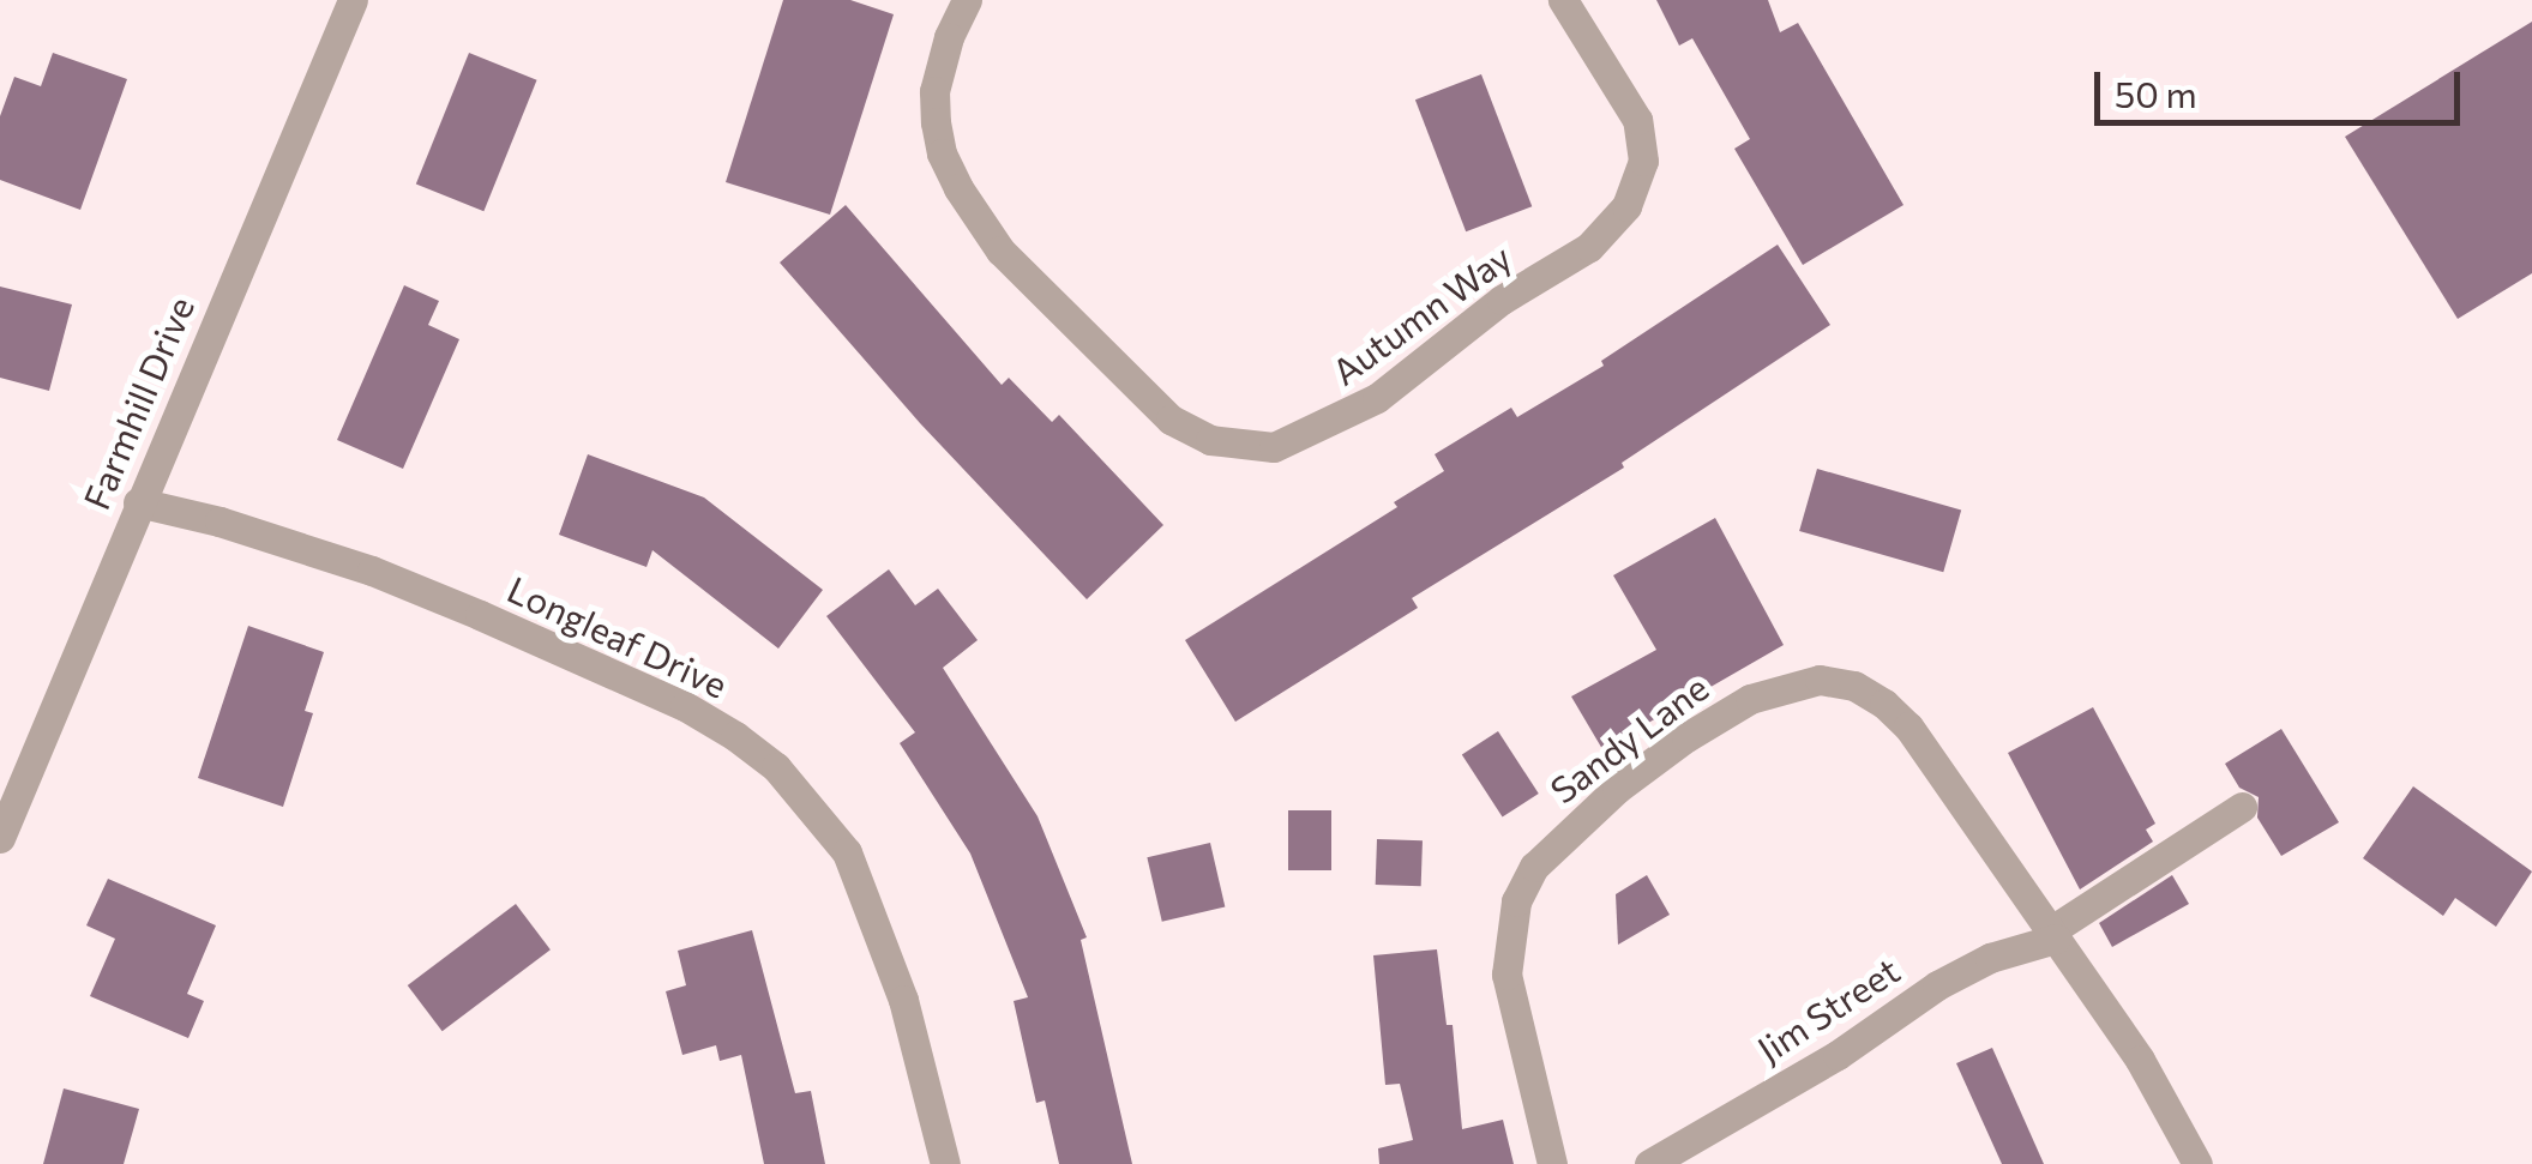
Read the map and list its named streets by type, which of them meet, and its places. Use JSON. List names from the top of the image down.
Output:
{
  "streets": {
    "street": [
      "Autumn Way",
      "Farmhill Drive",
      "Longleaf Drive",
      "Sandy Lane",
      "Jim Street"
    ]
  },
  "crossings": [
    ["Farmhill Drive", "Longleaf Drive"],
    ["Sandy Lane", "Jim Street"]
  ],
  "scale_bar": "50 m"
}
